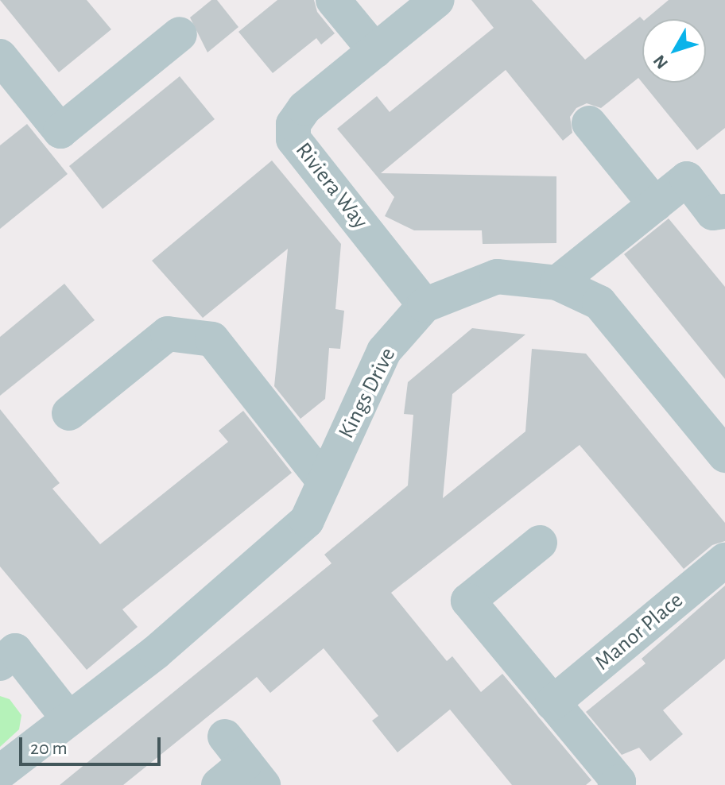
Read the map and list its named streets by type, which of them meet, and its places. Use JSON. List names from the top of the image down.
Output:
{
  "streets": {
    "street": ["Riviera Way", "Kings Drive", "Manor Place"]
  },
  "crossings": [
    ["Riviera Way", "Kings Drive"]
  ],
  "scale_bar": "20 m",
  "north": "bottom left"
}
